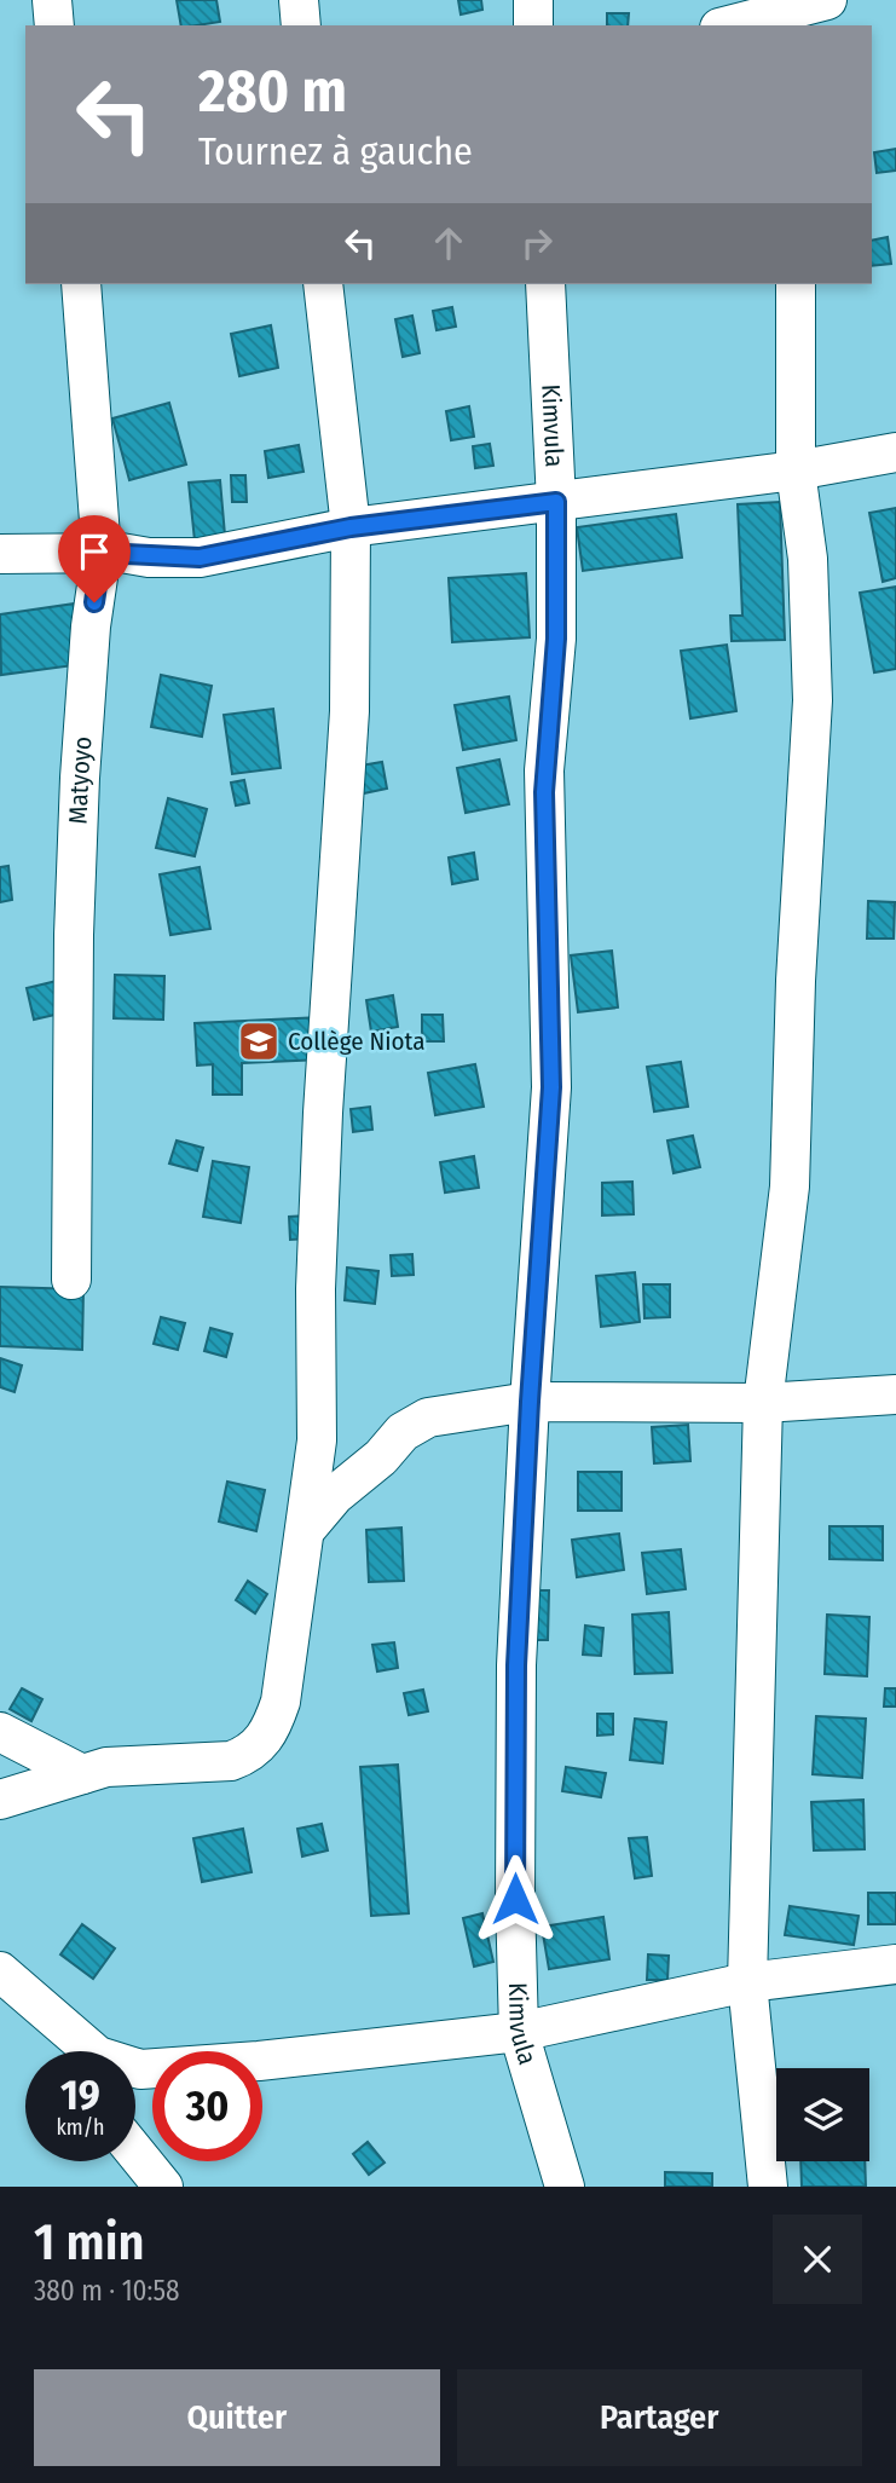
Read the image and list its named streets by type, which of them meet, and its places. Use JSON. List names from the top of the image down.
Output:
{
  "streets": {
    "street": ["Kimvula", "Matyoyo"]
  },
  "places": {
    "school or university": ["Collège Niota"]
  },
  "page": {
    "turn": ["280 m", "Tournez à gauche"],
    "speed": "19 km/h",
    "limit": "30",
    "heading": ["1 min", "380 m · 10:58"],
    "buttons": ["Quitter", "Partager"]
  }
}
